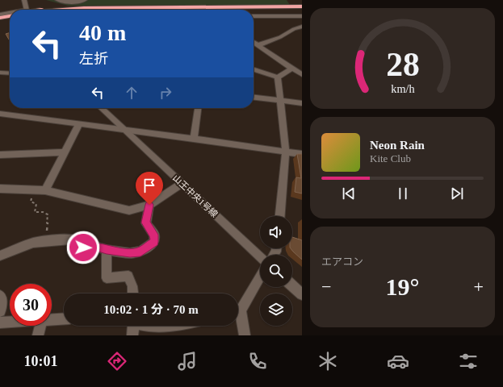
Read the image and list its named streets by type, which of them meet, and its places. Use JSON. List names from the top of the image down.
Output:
{
  "streets": {
    "street": ["山王中央1号線"]
  },
  "page": {
    "turn": ["40 m", "左折"],
    "song": ["Neon Rain", "Kite Club"],
    "tile": "エアコン",
    "heat": ["−", "19°", "+"],
    "limit": "30",
    "trip": "10:02 · 1 分 · 70 m",
    "tabs": "10:01",
    "gauge": ["28", "km/h"]
  }
}
